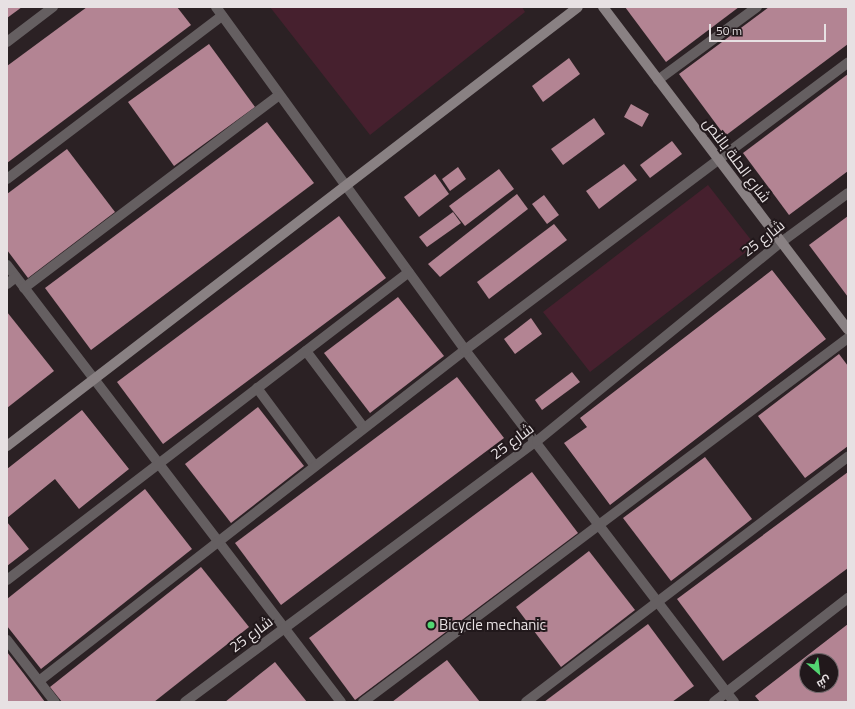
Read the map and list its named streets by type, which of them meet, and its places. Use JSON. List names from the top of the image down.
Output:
{
  "streets": {
    "street": ["شارع الحلة بالنص", "شارع 25"]
  },
  "crossings": [
    ["شارع الحلة بالنص", "شارع 25"]
  ],
  "places": ["Bicycle mechanic"],
  "scale_bar": "50 m",
  "north": "bottom right"
}
